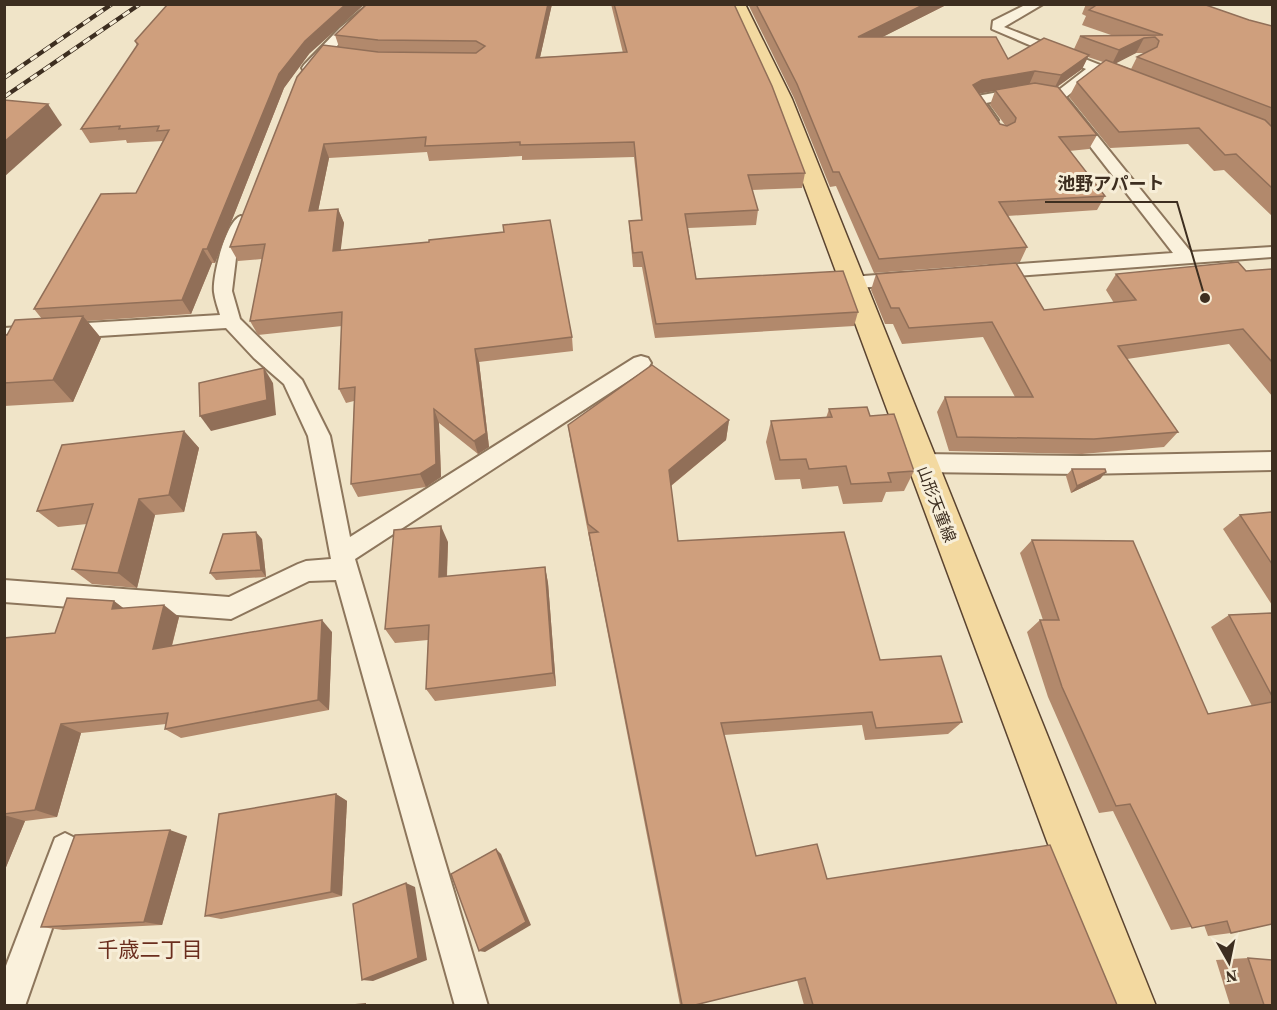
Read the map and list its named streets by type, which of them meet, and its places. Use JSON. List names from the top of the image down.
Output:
{
  "streets": {
    "main road": ["山形天童線"]
  },
  "districts": ["千歳二丁目"],
  "places": ["池野アパート"],
  "north": "bottom"
}
